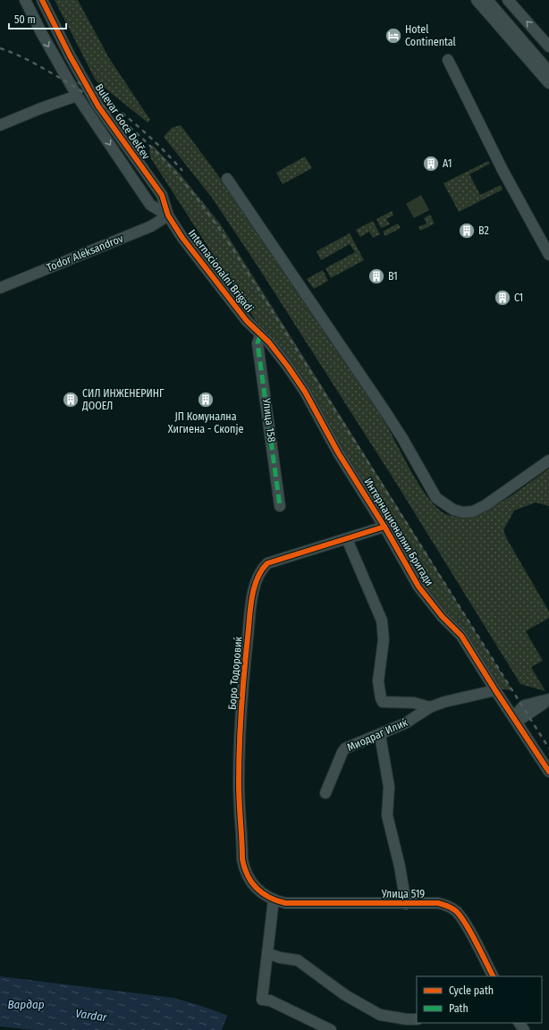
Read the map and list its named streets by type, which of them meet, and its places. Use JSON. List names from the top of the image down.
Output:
{
  "streets": {
    "street": [
      "Bulevar Goce Delčev",
      "Todor Aleksandrov",
      "Internacionalni Brigadi",
      "Улица 158",
      "Интернационални Бригади",
      "Боро Тодоровиќ",
      "Миодраг Илиќ",
      "Улица 519"
    ]
  },
  "crossings": [
    ["Bulevar Goce Delčev", "Todor Aleksandrov"],
    ["Bulevar Goce Delčev", "Internacionalni Brigadi"],
    ["Todor Aleksandrov", "Internacionalni Brigadi"],
    ["Internacionalni Brigadi", "Улица 158"],
    ["Internacionalni Brigadi", "Интернационални Бригади"],
    ["Улица 158", "Интернационални Бригади"],
    ["Интернационални Бригади", "Боро Тодоровиќ"],
    ["Интернационални Бригади", "Миодраг Илиќ"],
    ["Боро Тодоровиќ", "Улица 519"]
  ],
  "water": ["Вардар", "Vardar"],
  "places": {
    "hotel": ["Hotel Continental"],
    "building": [
      "A1",
      "B2",
      "B1",
      "C1",
      "СИЛ ИНЖЕНЕРИНГ ДООЕЛ",
      "ЈП Комунална Хигиена - Скопје"
    ]
  },
  "legend": ["Cycle path", "Path"],
  "scale_bar": "50 m"
}
